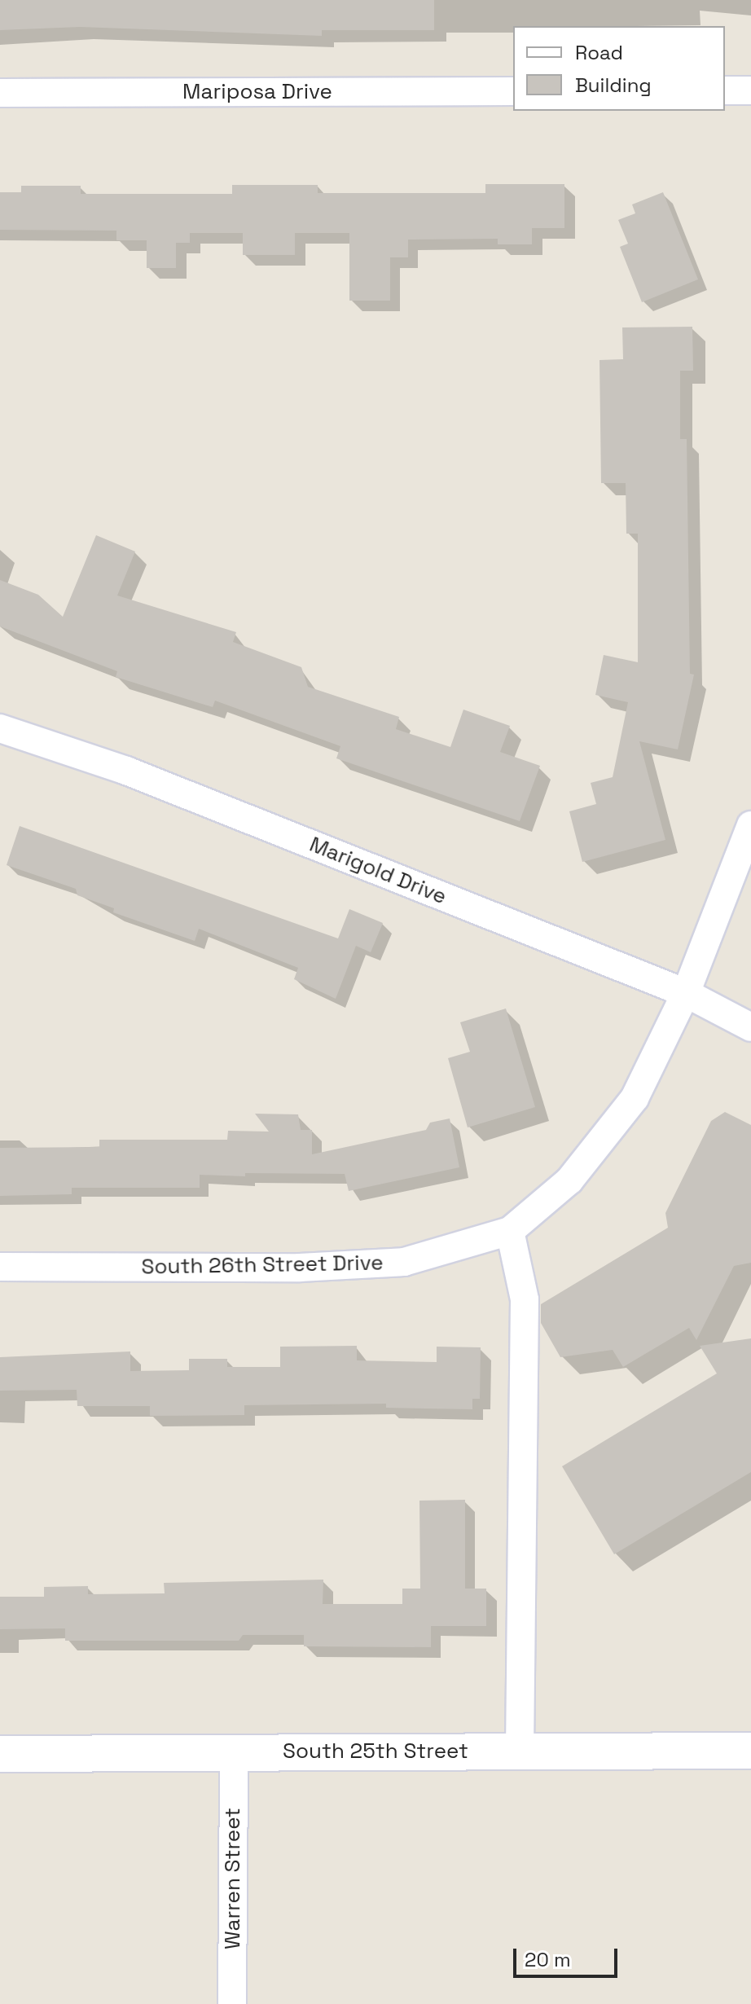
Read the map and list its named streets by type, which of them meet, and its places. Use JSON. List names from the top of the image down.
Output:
{
  "streets": {
    "main road": ["South 25th Street"],
    "street": [
      "Mariposa Drive",
      "Marigold Drive",
      "South 26th Street Drive",
      "Warren Street"
    ]
  },
  "crossings": [
    ["Marigold Drive", "South 26th Street Drive"],
    ["South 25th Street", "Warren Street"]
  ],
  "legend": ["Road", "Building"],
  "scale_bar": "20 m"
}
